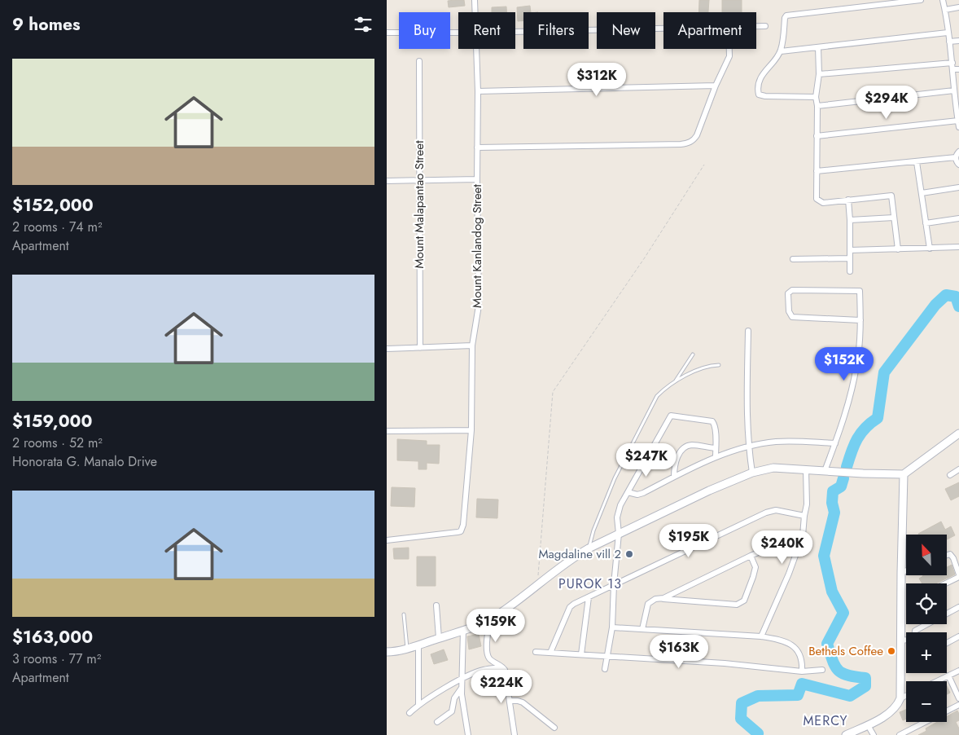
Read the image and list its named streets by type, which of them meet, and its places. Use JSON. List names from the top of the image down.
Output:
{
  "streets": {
    "street": ["Mount Malapantao Street", "Mount Kanlandog Street"]
  },
  "districts": ["PUROK 13", "MERCY"],
  "places": ["Magdaline vill 2", "Bethels Coffee"],
  "north": "top left",
  "page": {
    "heading": "9 homes",
    "chip": [
      "Buy",
      "Rent",
      "Filters",
      "New",
      "Apartment"
    ],
    "list": [
      {
        "name": "$152,000",
        "note": "2 rooms · 74 m² · Apartment"
      },
      {
        "name": "$159,000",
        "note": "2 rooms · 52 m² · Honorata G. Manalo Drive"
      },
      {
        "name": "$163,000",
        "note": "3 rooms · 77 m² · Apartment"
      }
    ],
    "price": [
      "$312K",
      "$294K",
      "$152K",
      "$247K",
      "$195K",
      "$240K",
      "$159K",
      "$163K",
      "$224K"
    ],
    "map_buttons": ["+", "−"]
  }
}
